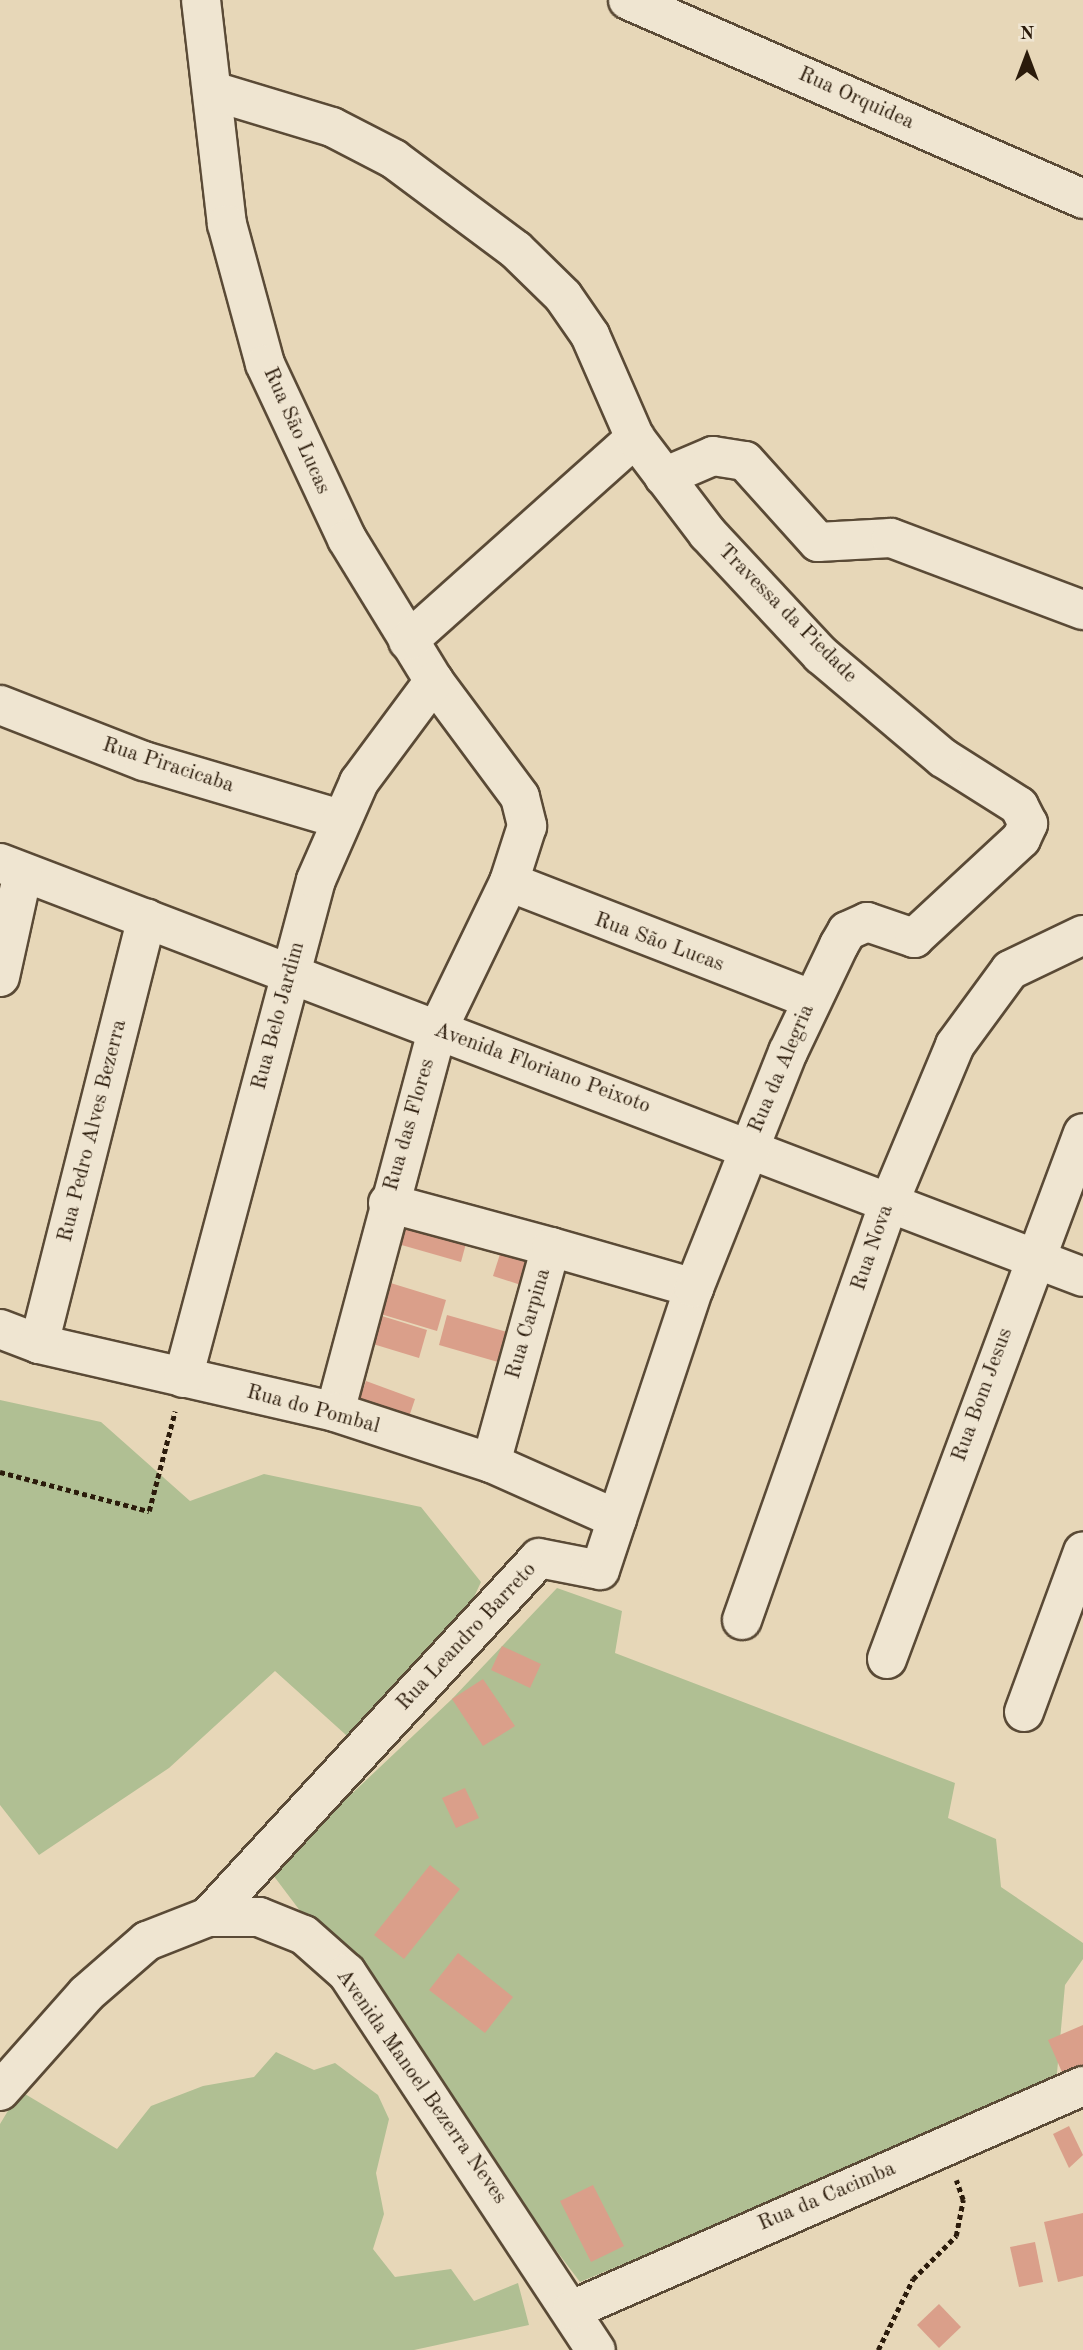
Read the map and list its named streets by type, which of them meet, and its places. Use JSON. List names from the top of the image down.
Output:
{
  "streets": {
    "street": [
      "Rua Orquidea",
      "Rua São Lucas",
      "Travessa da Piedade",
      "Rua Piracicaba",
      "Rua Belo Jardim",
      "Avenida Floriano Peixoto",
      "Rua da Alegria",
      "Rua das Flores",
      "Rua Pedro Alves Bezerra",
      "Rua Nova",
      "Rua Carpina",
      "Rua Bom Jesus",
      "Rua do Pombal",
      "Rua Leandro Barreto",
      "Avenida Manoel Bezerra Neves",
      "Rua da Cacimba"
    ]
  },
  "crossings": [
    ["Rua São Lucas", "Travessa da Piedade"],
    ["Rua São Lucas", "Rua Belo Jardim"],
    ["Rua São Lucas", "Rua da Alegria"],
    ["Rua São Lucas", "Rua das Flores"],
    ["Travessa da Piedade", "Rua da Alegria"],
    ["Rua Piracicaba", "Rua Belo Jardim"],
    ["Rua Belo Jardim", "Avenida Floriano Peixoto"],
    ["Rua Belo Jardim", "Rua do Pombal"],
    ["Avenida Floriano Peixoto", "Rua da Alegria"],
    ["Avenida Floriano Peixoto", "Rua das Flores"],
    ["Avenida Floriano Peixoto", "Rua Pedro Alves Bezerra"],
    ["Avenida Floriano Peixoto", "Rua Nova"],
    ["Avenida Floriano Peixoto", "Rua Bom Jesus"],
    ["Rua da Alegria", "Rua Carpina"],
    ["Rua da Alegria", "Rua Leandro Barreto"],
    ["Rua das Flores", "Rua do Pombal"],
    ["Rua Pedro Alves Bezerra", "Rua do Pombal"],
    ["Rua Carpina", "Rua do Pombal"],
    ["Rua Carpina", "Rua Leandro Barreto"],
    ["Rua do Pombal", "Rua Leandro Barreto"],
    ["Rua Leandro Barreto", "Avenida Manoel Bezerra Neves"],
    ["Avenida Manoel Bezerra Neves", "Rua da Cacimba"]
  ],
  "north": "top"
}
